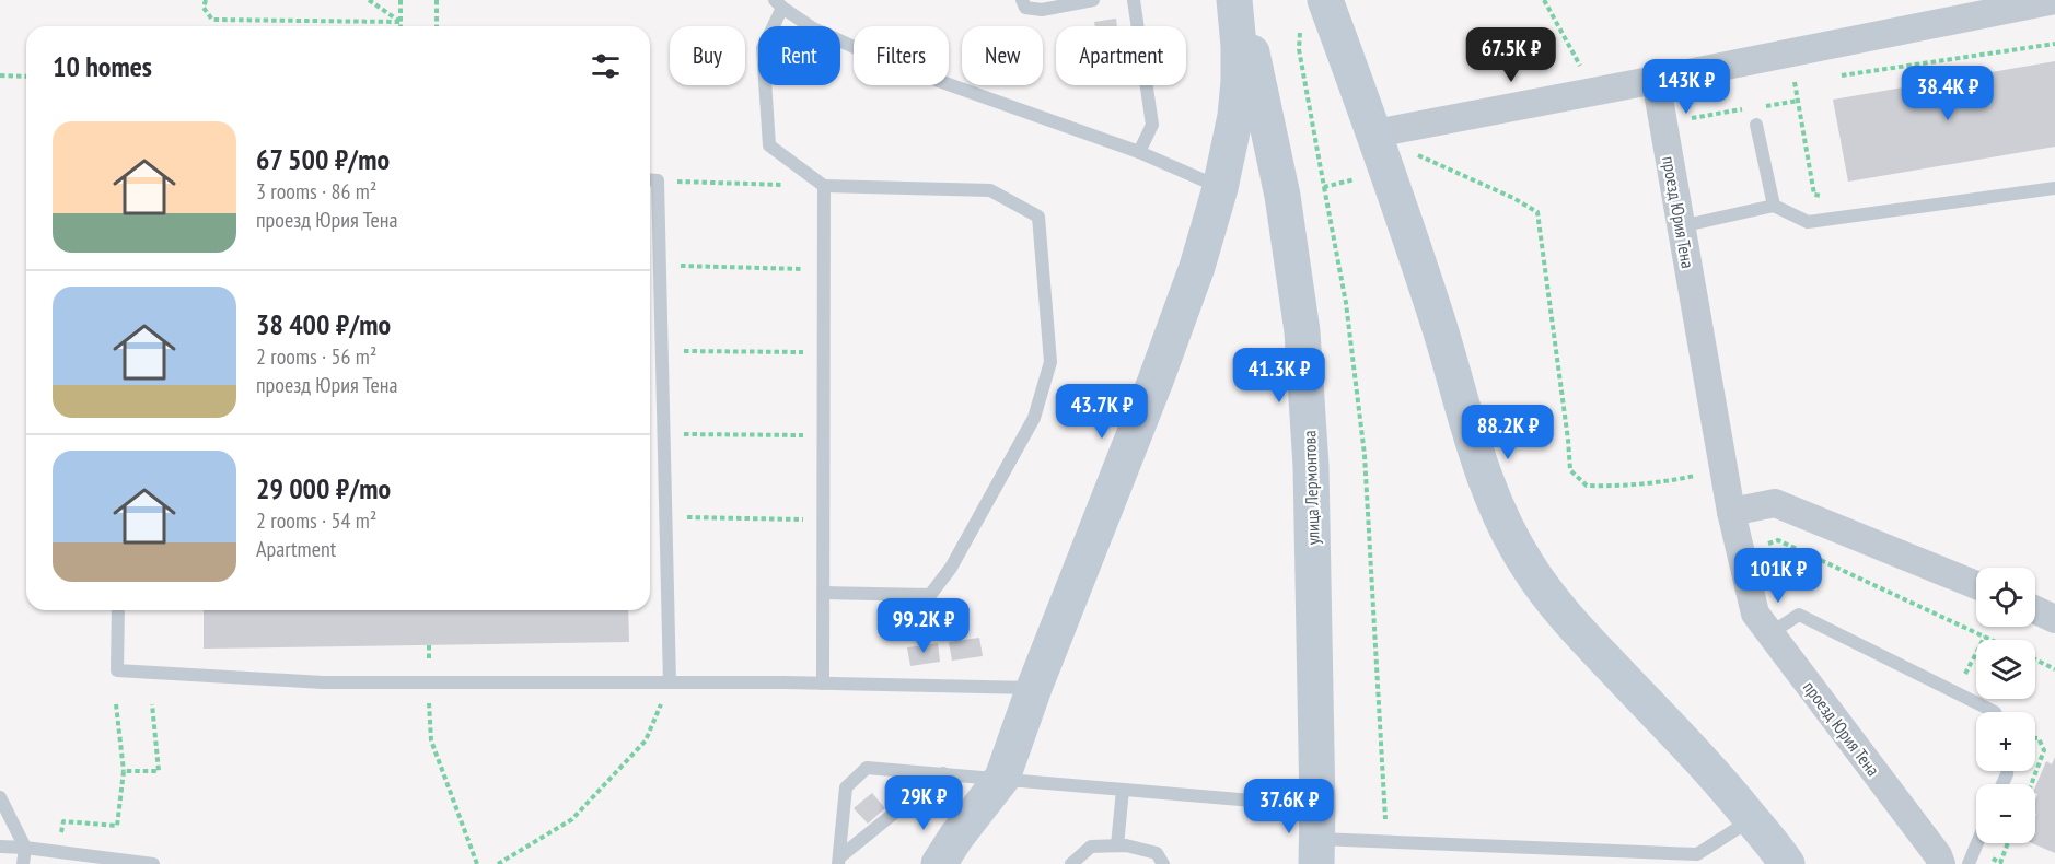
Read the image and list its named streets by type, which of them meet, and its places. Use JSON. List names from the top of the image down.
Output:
{
  "streets": {
    "main road": ["улица Лермонтова"],
    "street": ["проезд Юрия Тена"]
  },
  "page": {
    "chip": [
      "Buy",
      "Rent",
      "Filters",
      "New",
      "Apartment"
    ],
    "heading": "10 homes",
    "price": [
      "67.5K ₽",
      "143K ₽",
      "38.4K ₽",
      "41.3K ₽",
      "43.7K ₽",
      "88.2K ₽",
      "101K ₽",
      "99.2K ₽",
      "29K ₽",
      "37.6K ₽"
    ],
    "list": [
      {
        "name": "67 500 ₽/mo",
        "note": "3 rooms · 86 m² · проезд Юрия Тена"
      },
      {
        "name": "38 400 ₽/mo",
        "note": "2 rooms · 56 m² · проезд Юрия Тена"
      },
      {
        "name": "29 000 ₽/mo",
        "note": "2 rooms · 54 m² · Apartment"
      }
    ],
    "map_buttons": ["+", "−"]
  }
}
